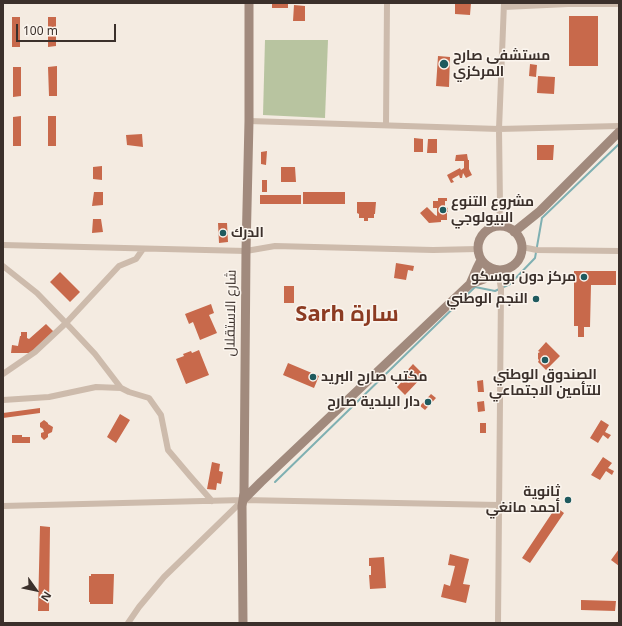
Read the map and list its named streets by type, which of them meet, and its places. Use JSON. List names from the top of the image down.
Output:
{
  "streets": {
    "street": ["شارع الاستقلال"]
  },
  "districts": ["Sarh سارة"],
  "places": [
    "مستشفى صارح المركزي",
    "مشروع التنوع البيولوجي",
    "الدرك",
    "مركز دون بوسكو",
    "النجم الوطني",
    "الصندوق الوطني للتأمين الاجتماعي",
    "مكتب صارح البريد",
    "دار البلدية صارح",
    "ثانوية أحمد مانغي"
  ],
  "scale_bar": "100 m",
  "north": "bottom right"
}
